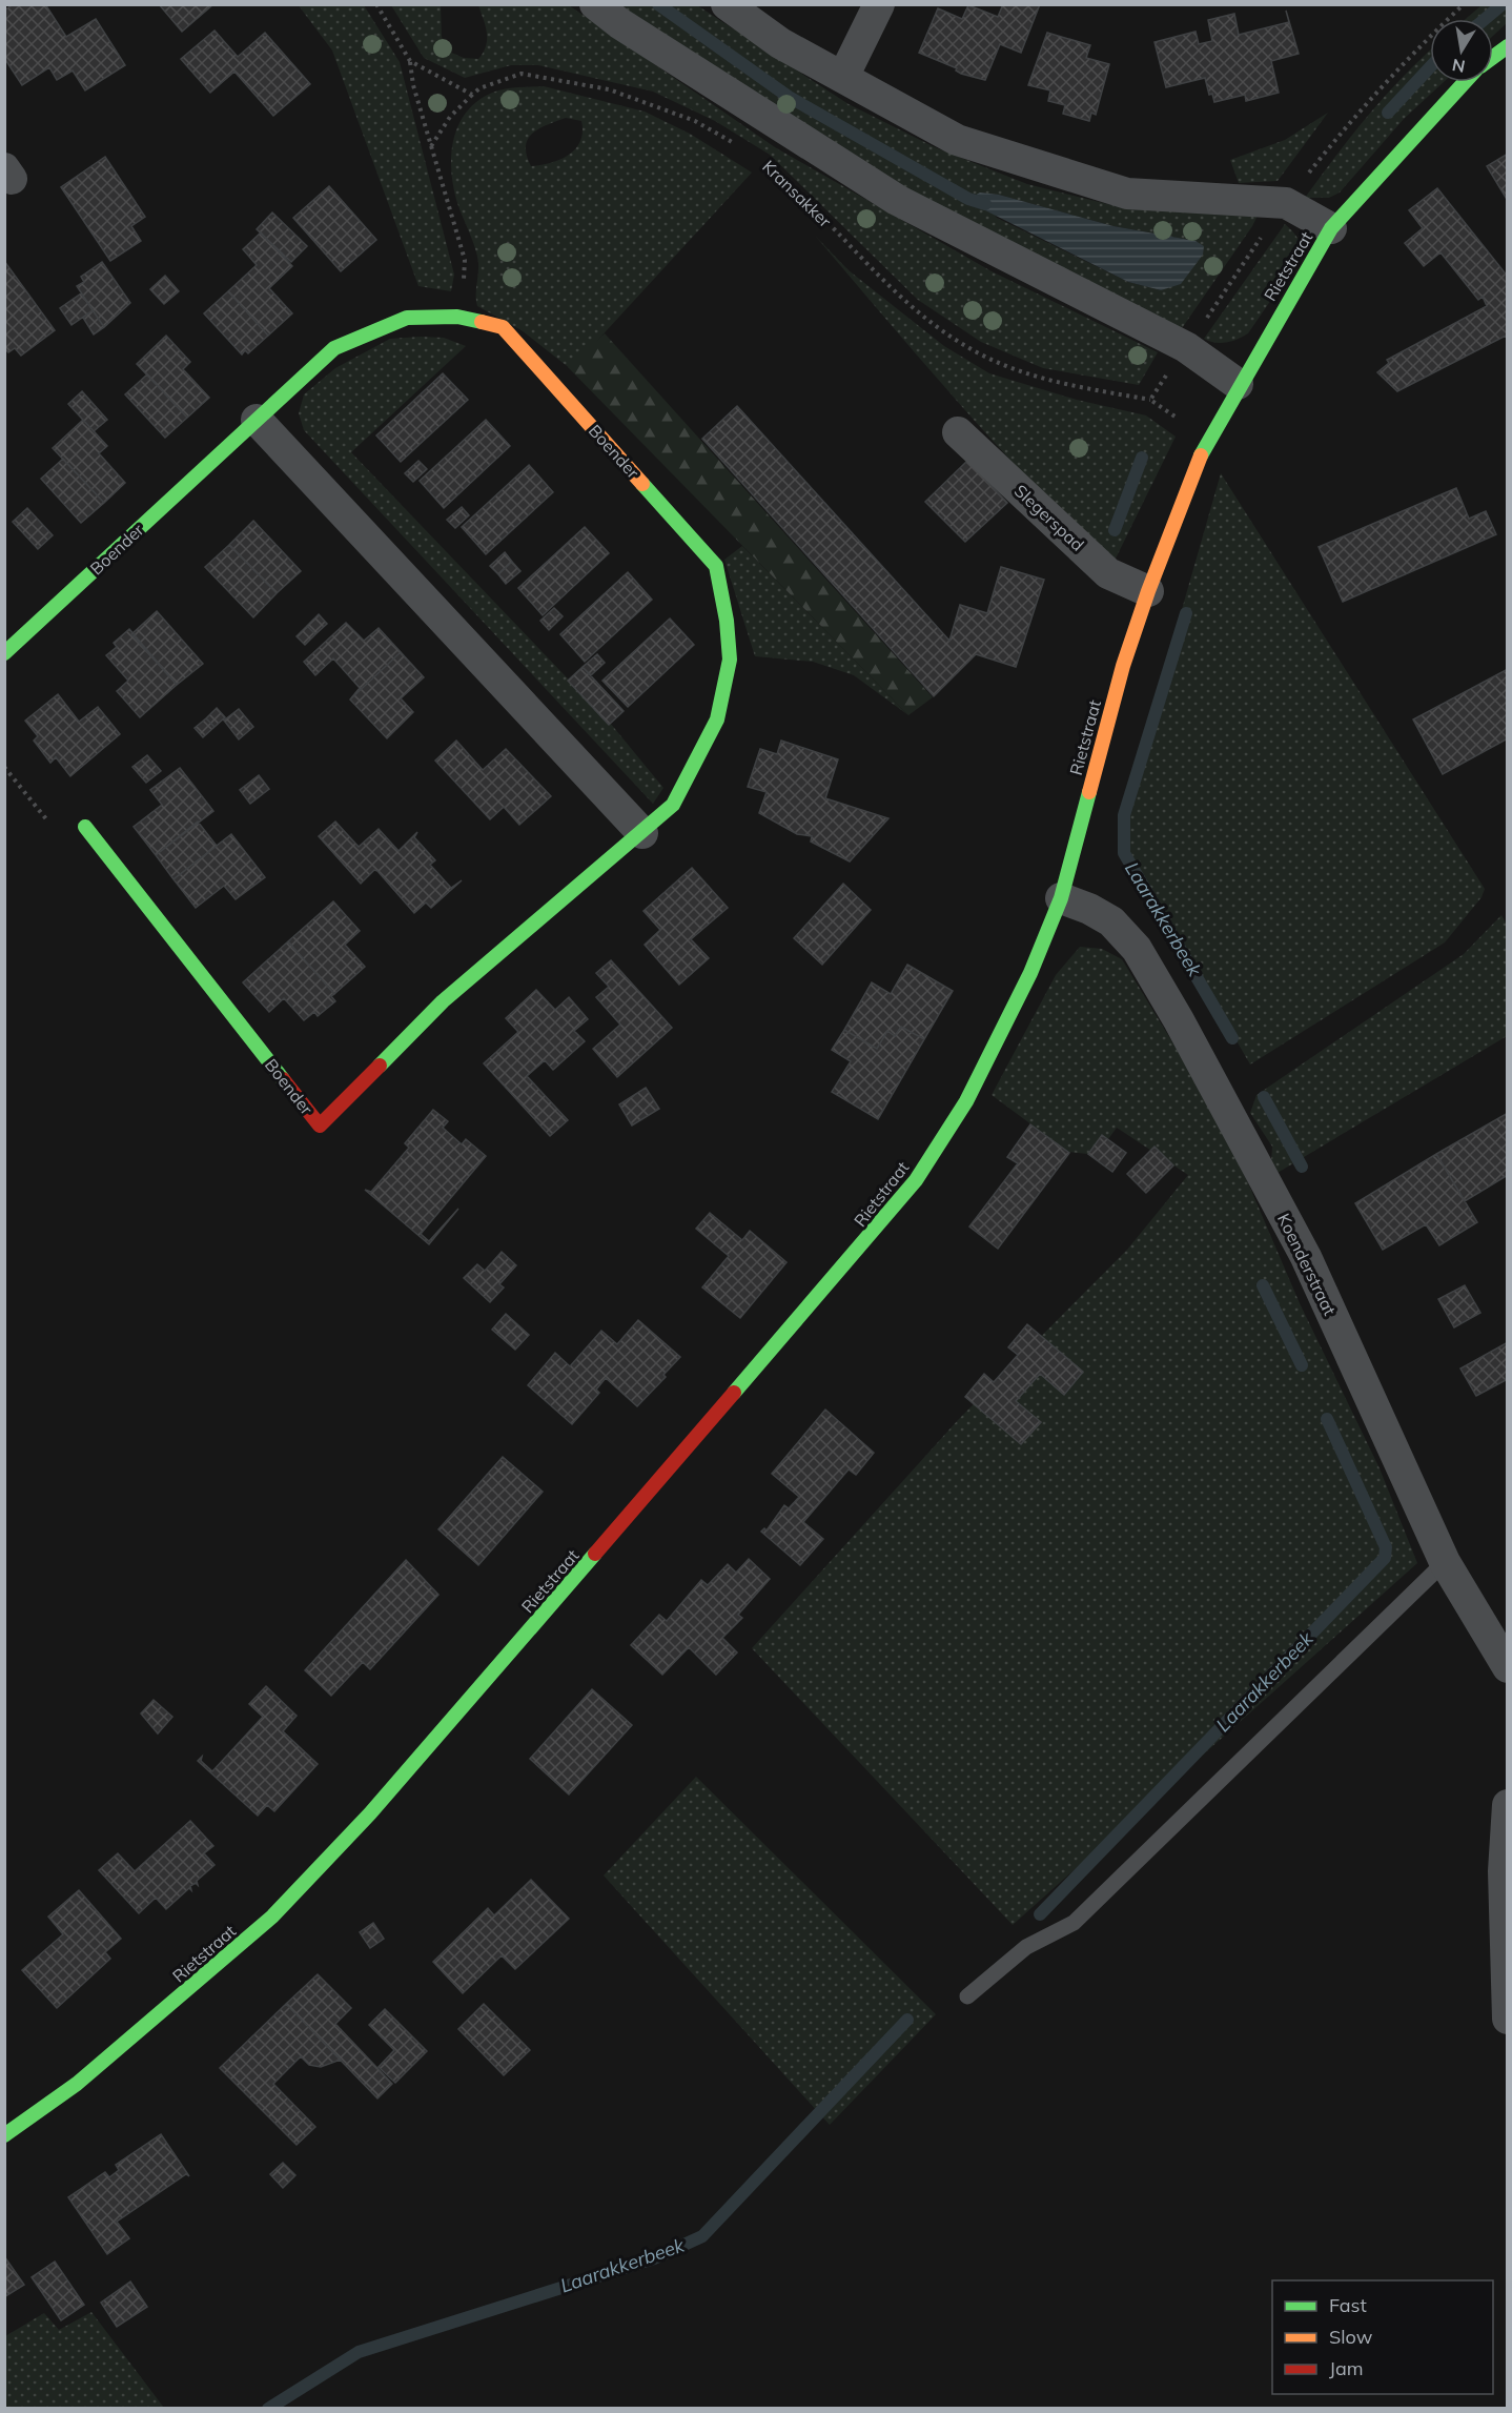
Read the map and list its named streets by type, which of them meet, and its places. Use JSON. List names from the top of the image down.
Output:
{
  "streets": {
    "street": [
      "Rietstraat",
      "Boender",
      "Slegerspad",
      "Koenderstraat"
    ],
    "path": ["Kransakker"]
  },
  "crossings": [
    ["Rietstraat", "Slegerspad"],
    ["Rietstraat", "Koenderstraat"]
  ],
  "water": ["Laarakkerbeek"],
  "legend": ["Fast", "Slow", "Jam"],
  "north": "bottom"
}
